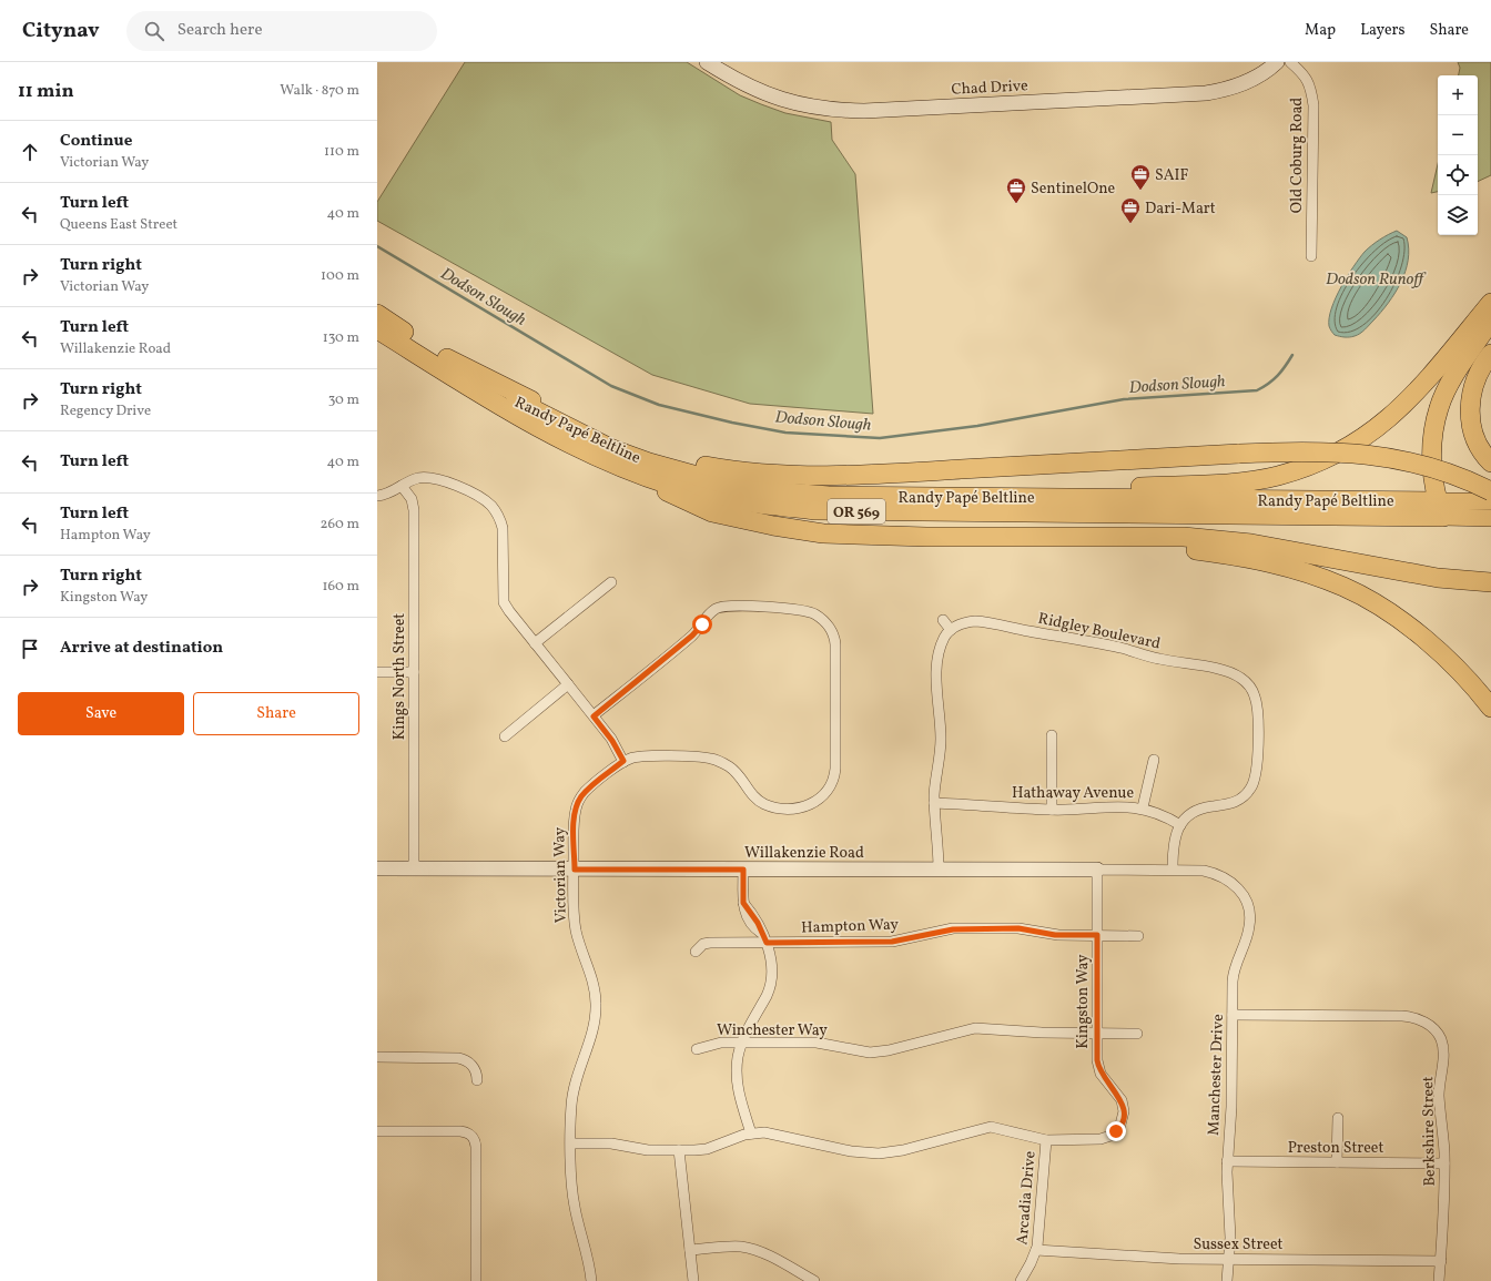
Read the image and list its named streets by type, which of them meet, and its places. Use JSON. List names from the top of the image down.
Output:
{
  "streets": {
    "highway": ["Randy Papé Beltline", "OR 569"],
    "street": [
      "Chad Drive",
      "Old Coburg Road",
      "Ridgley Boulevard",
      "Kings North Street",
      "Hathaway Avenue",
      "Willakenzie Road",
      "Victorian Way",
      "Hampton Way",
      "Kingston Way",
      "Winchester Way",
      "Manchester Drive",
      "Berkshire Street",
      "Preston Street",
      "Arcadia Drive",
      "Sussex Street"
    ]
  },
  "crossings": [
    ["Ridgley Boulevard", "Hathaway Avenue"],
    ["Kings North Street", "Willakenzie Road"],
    ["Willakenzie Road", "Victorian Way"],
    ["Willakenzie Road", "Kingston Way"],
    ["Willakenzie Road", "Manchester Drive"],
    ["Victorian Way", "Kingston Way"],
    ["Hampton Way", "Kingston Way"],
    ["Kingston Way", "Winchester Way"],
    ["Kingston Way", "Arcadia Drive"],
    ["Manchester Drive", "Berkshire Street"],
    ["Manchester Drive", "Preston Street"],
    ["Manchester Drive", "Sussex Street"],
    ["Berkshire Street", "Preston Street"],
    ["Berkshire Street", "Sussex Street"],
    ["Arcadia Drive", "Sussex Street"]
  ],
  "water": ["Dodson Runoff", "Dodson Slough"],
  "places": {
    "office": ["SAIF", "SentinelOne", "Dari-Mart"]
  },
  "page": {
    "header": "Citynav",
    "search": "Search here",
    "nav": ["Map", "Layers", "Share"],
    "heading": ["11 min", "Walk · 870 m"],
    "map_buttons": ["+", "−"],
    "list": [
      ["Continue", "Victorian Way", "110 m"],
      ["Turn left", "Queens East Street", "40 m"],
      ["Turn right", "Victorian Way", "100 m"],
      ["Turn left", "Willakenzie Road", "130 m"],
      ["Turn right", "Regency Drive", "30 m"],
      ["Turn left", "40 m"],
      ["Turn left", "Hampton Way", "260 m"],
      ["Turn right", "Kingston Way", "160 m"],
      "Arrive at destination"
    ],
    "buttons": ["Save", "Share"]
  }
}
